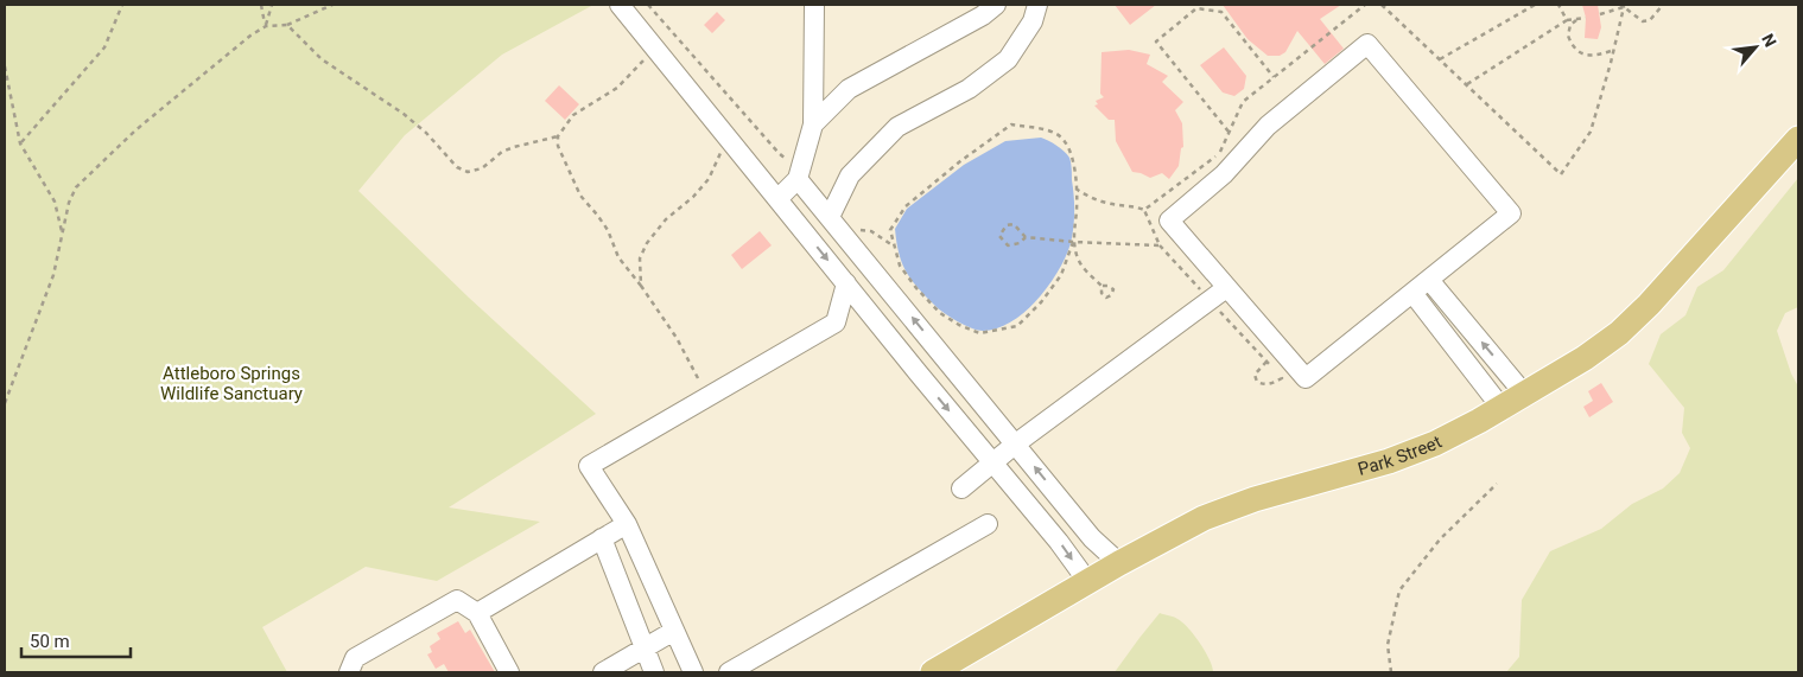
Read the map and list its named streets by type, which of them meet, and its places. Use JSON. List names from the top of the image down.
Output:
{
  "streets": {
    "main road": ["Park Street"]
  },
  "parks": ["Attleboro Springs Wildlife Sanctuary"],
  "scale_bar": "50 m",
  "north": "top right"
}
